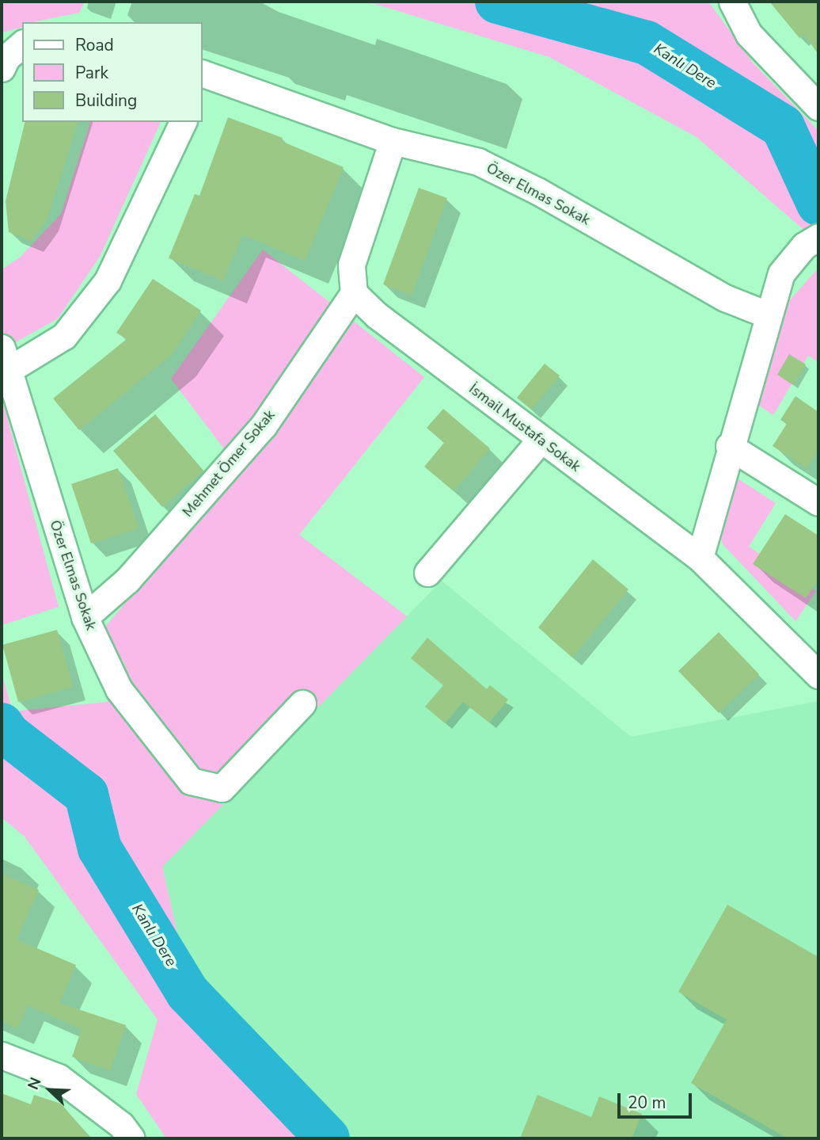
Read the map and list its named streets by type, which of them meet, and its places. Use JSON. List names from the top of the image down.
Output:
{
  "streets": {
    "street": ["Özer Elmas Sokak", "İsmail Mustafa Sokak", "Mehmet Ömer Sokak"]
  },
  "crossings": [
    ["Özer Elmas Sokak", "Mehmet Ömer Sokak"],
    ["İsmail Mustafa Sokak", "Mehmet Ömer Sokak"]
  ],
  "water": ["Kanlı Dere"],
  "legend": ["Road", "Park", "Building"],
  "scale_bar": "20 m",
  "north": "top left"
}
